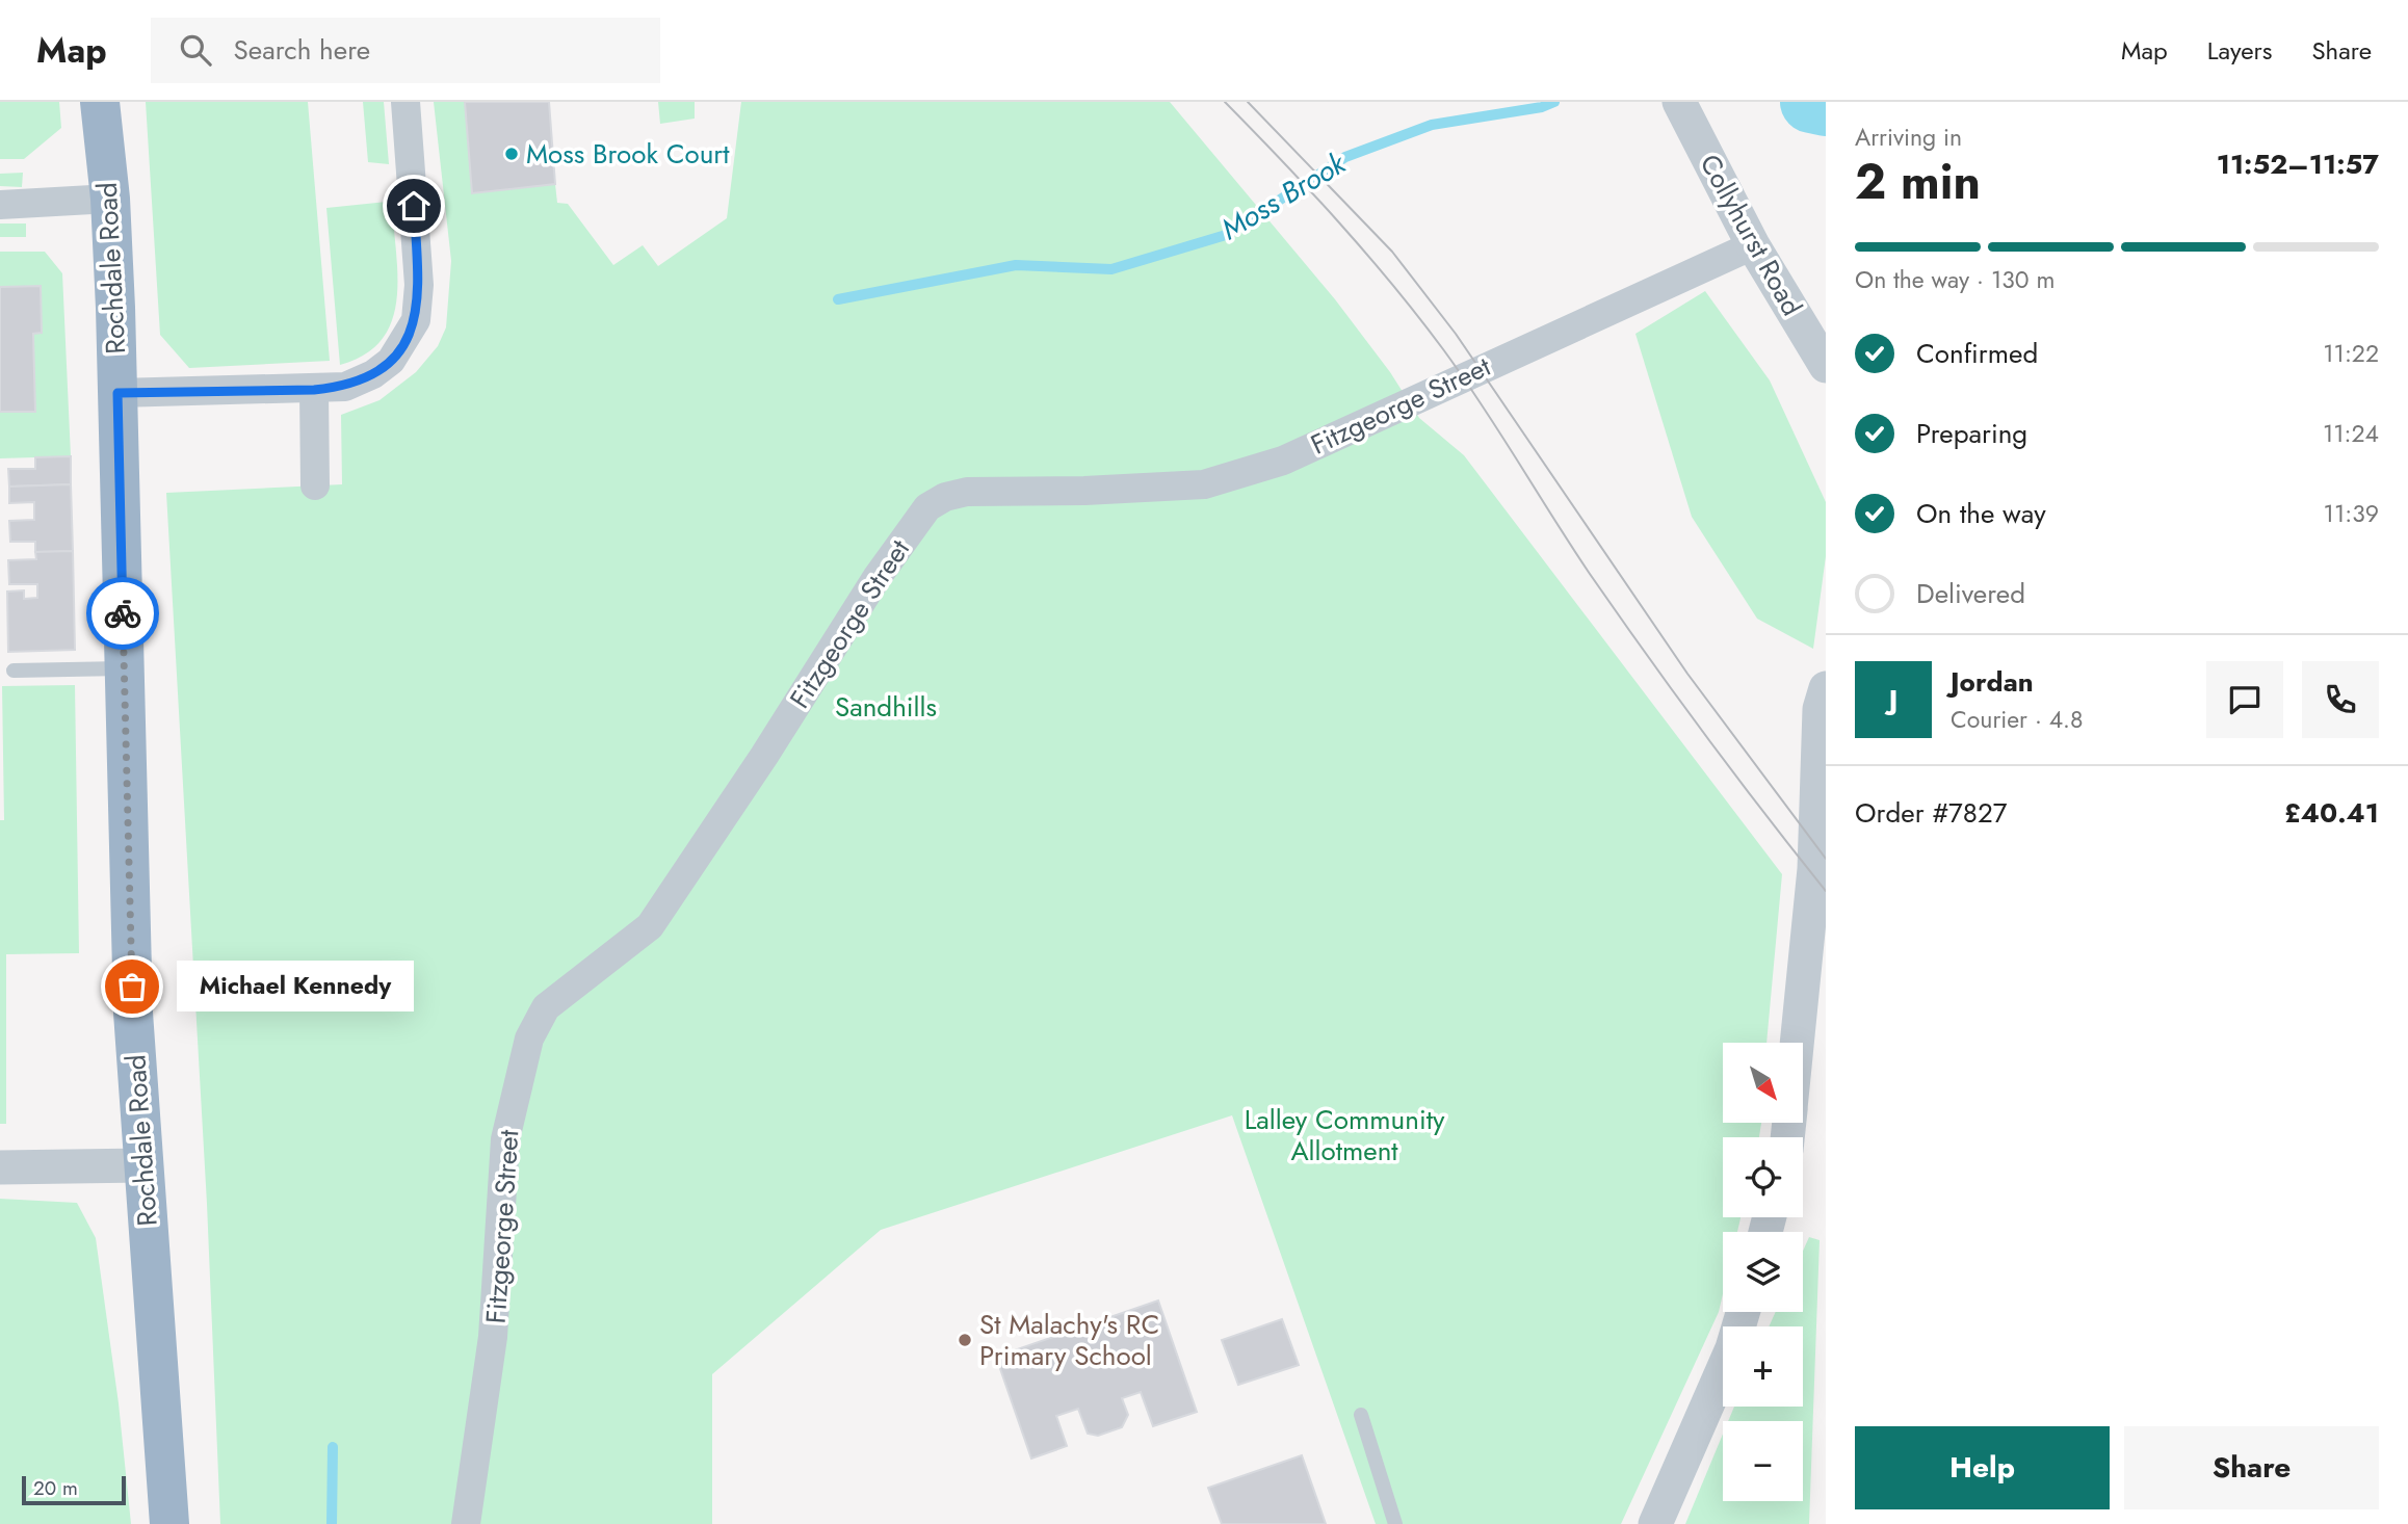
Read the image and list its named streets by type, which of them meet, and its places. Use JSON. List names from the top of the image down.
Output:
{
  "streets": {
    "highway": ["Rochdale Road"],
    "street": ["Collyhurst Road", "Fitzgeorge Street"]
  },
  "crossings": [
    ["Collyhurst Road", "Fitzgeorge Street"]
  ],
  "water": ["Moss Brook"],
  "parks": ["Sandhills", "Lalley Community Allotment"],
  "places": ["Moss Brook Court", "Michael Kennedy", "St Malachy's RC Primary School"],
  "scale_bar": "20 m",
  "north": "bottom right",
  "page": {
    "header": "Map",
    "search": "Search here",
    "nav": ["Map", "Layers", "Share"],
    "heading": ["2 min", "Arriving in", "11:52–11:57"],
    "panel": [
      "Jordan",
      "Courier · 4.8",
      "Order #7827",
      "£40.41"
    ],
    "bar": "On the way · 130 m",
    "list": [
      ["Confirmed", "11:22"],
      ["Preparing", "11:24"],
      ["On the way", "11:39"],
      "Delivered"
    ],
    "round": "J",
    "bubble": "Michael Kennedy",
    "map_buttons": ["+", "−"],
    "buttons": ["Help", "Share"],
    "scale": "20 m"
  }
}
